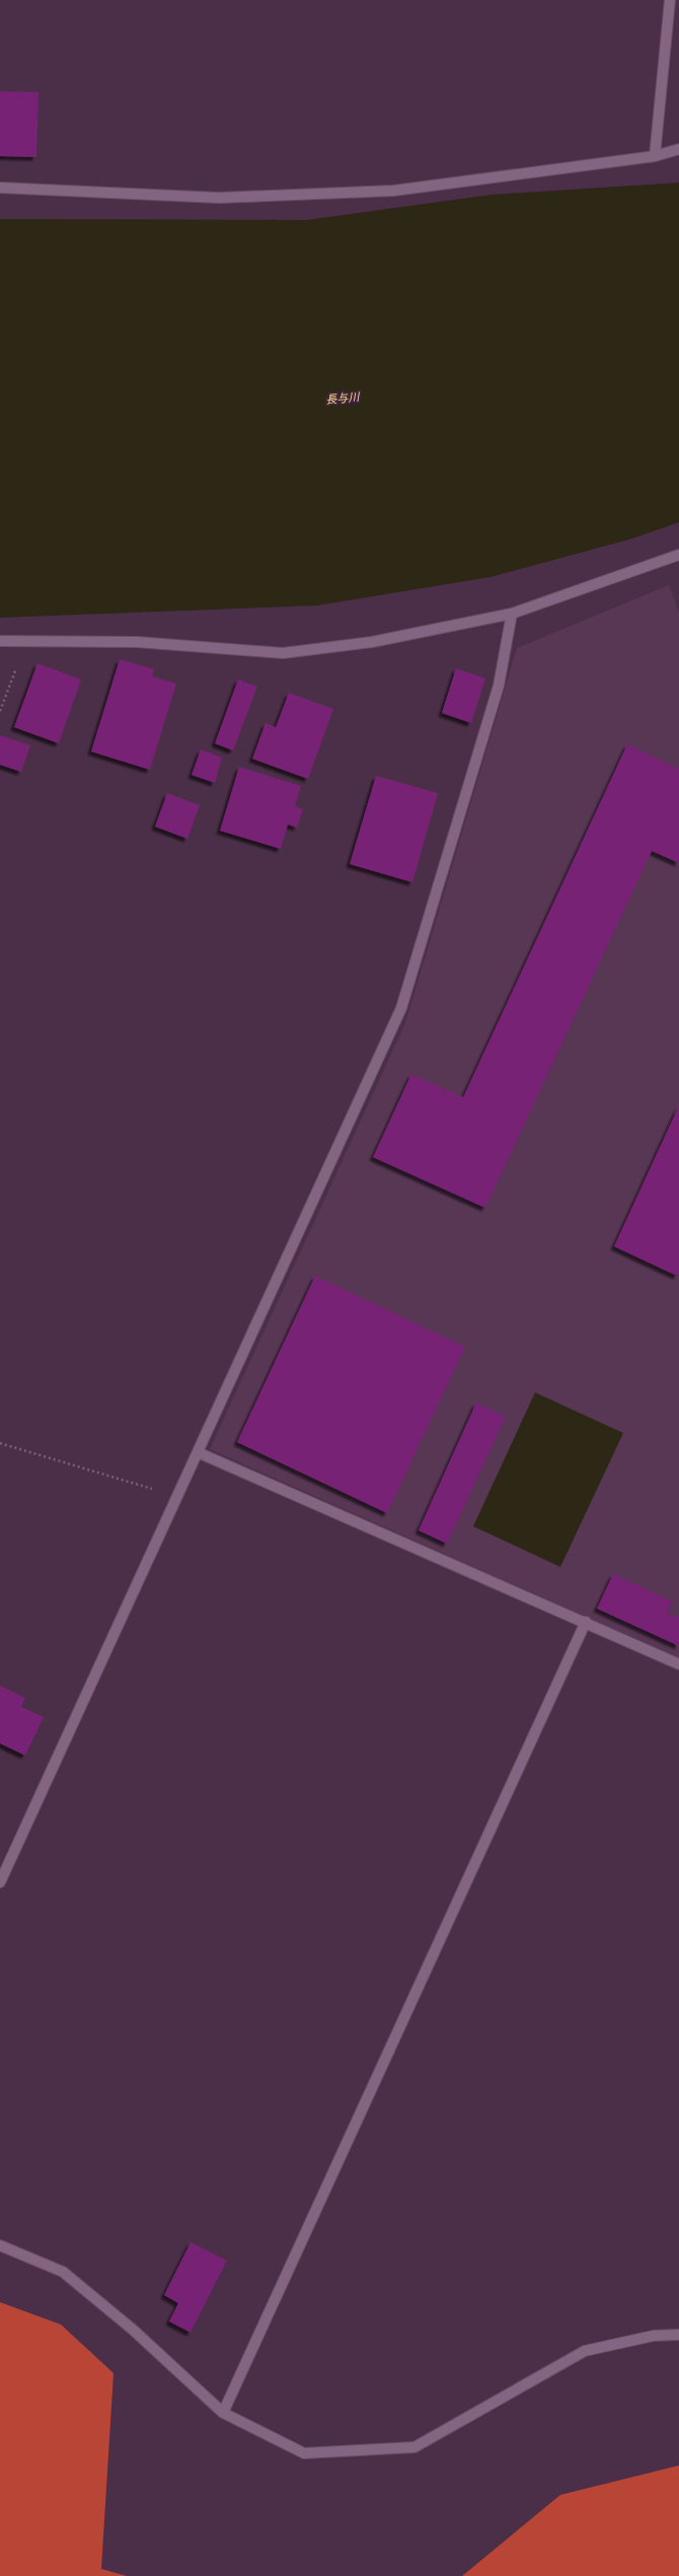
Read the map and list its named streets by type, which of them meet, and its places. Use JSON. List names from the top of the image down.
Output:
{
  "water": ["長与川"]
}
